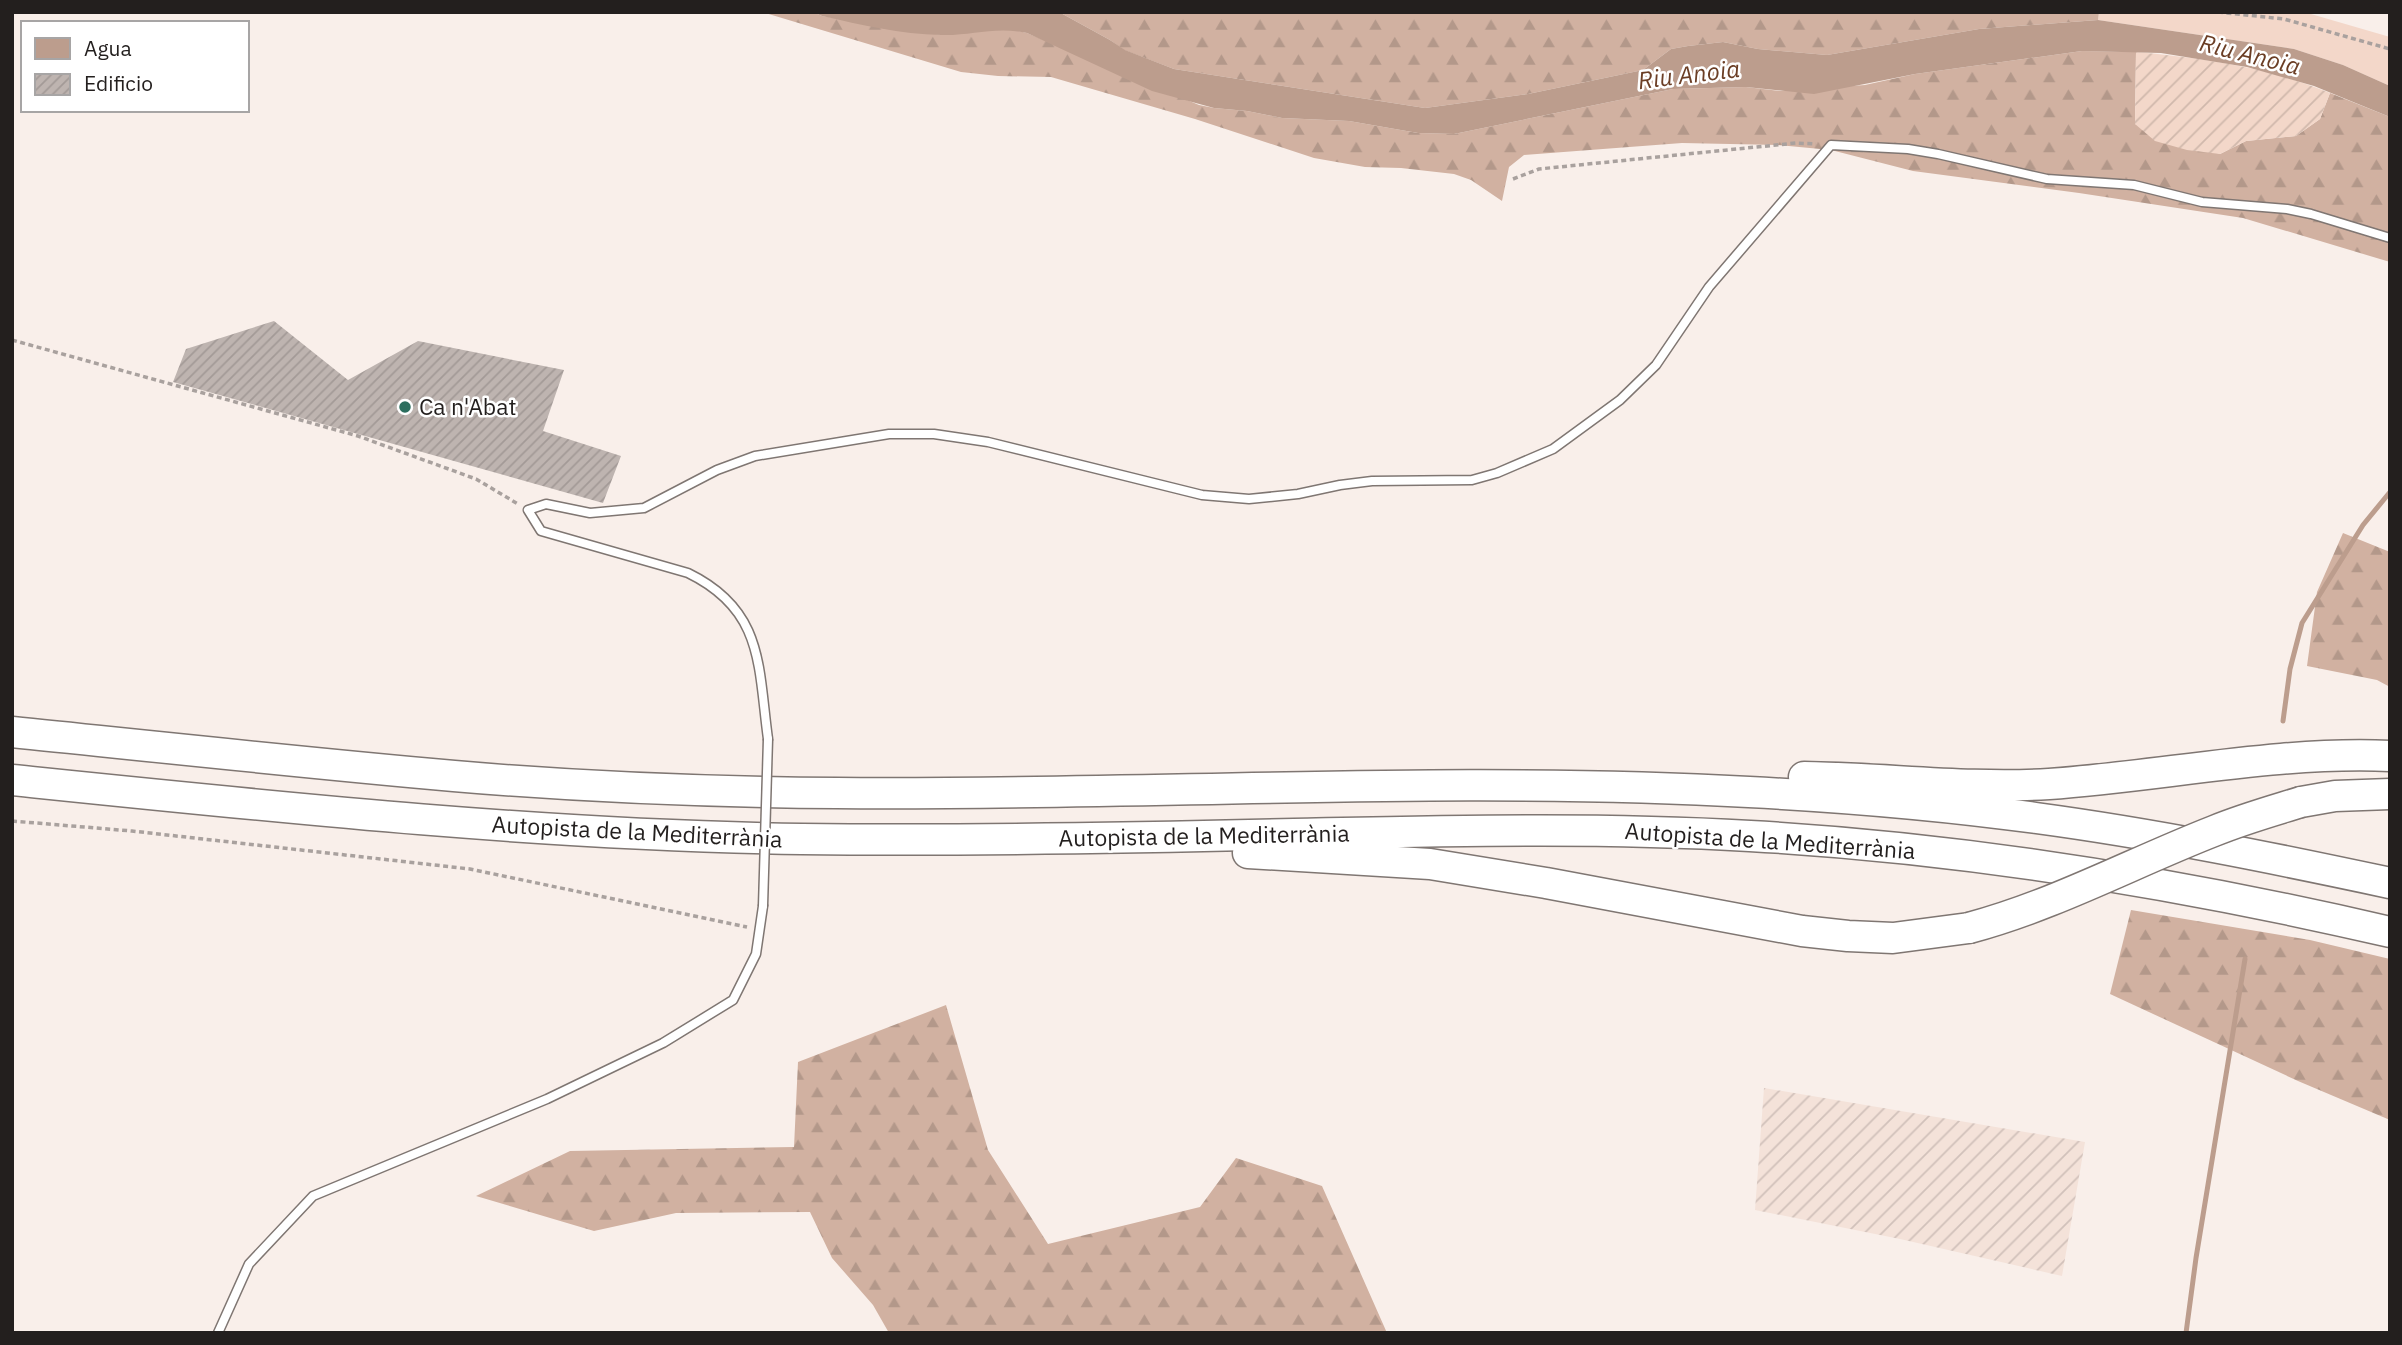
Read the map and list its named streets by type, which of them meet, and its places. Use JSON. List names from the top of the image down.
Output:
{
  "streets": {
    "highway": ["Autopista de la Mediterrània"]
  },
  "water": ["Riu Anoia"],
  "places": ["Ca n'Abat"],
  "legend": ["Agua", "Edificio"]
}
